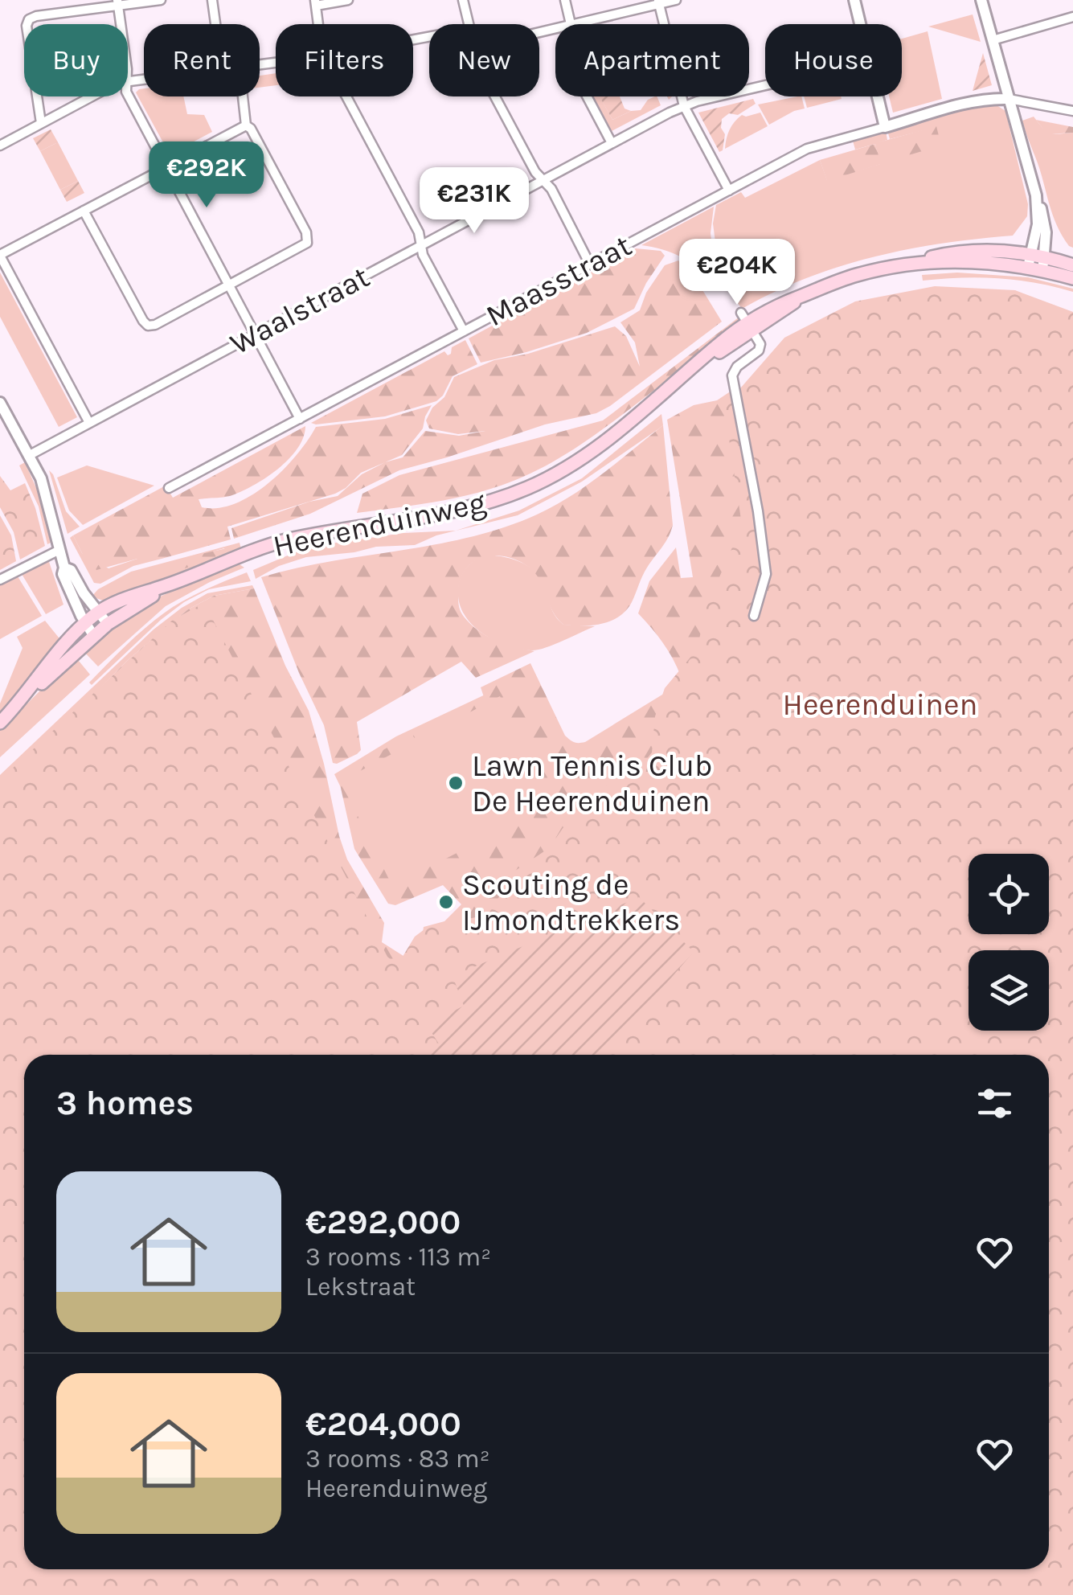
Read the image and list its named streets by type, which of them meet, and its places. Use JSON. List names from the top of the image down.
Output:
{
  "streets": {
    "main road": ["Heerenduinweg"],
    "street": ["Maasstraat", "Waalstraat"]
  },
  "parks": ["Heerenduinen"],
  "places": ["Lawn Tennis Club De Heerenduinen", "Scouting de IJmondtrekkers"],
  "page": {
    "chip": [
      "Buy",
      "Rent",
      "Filters",
      "New",
      "Apartment",
      "House"
    ],
    "price": ["€292K", "€231K", "€204K"],
    "heading": "3 homes",
    "list": [
      {
        "name": "€292,000",
        "note": "3 rooms · 113 m² · Lekstraat"
      },
      {
        "name": "€204,000",
        "note": "3 rooms · 83 m² · Heerenduinweg"
      }
    ]
  }
}
